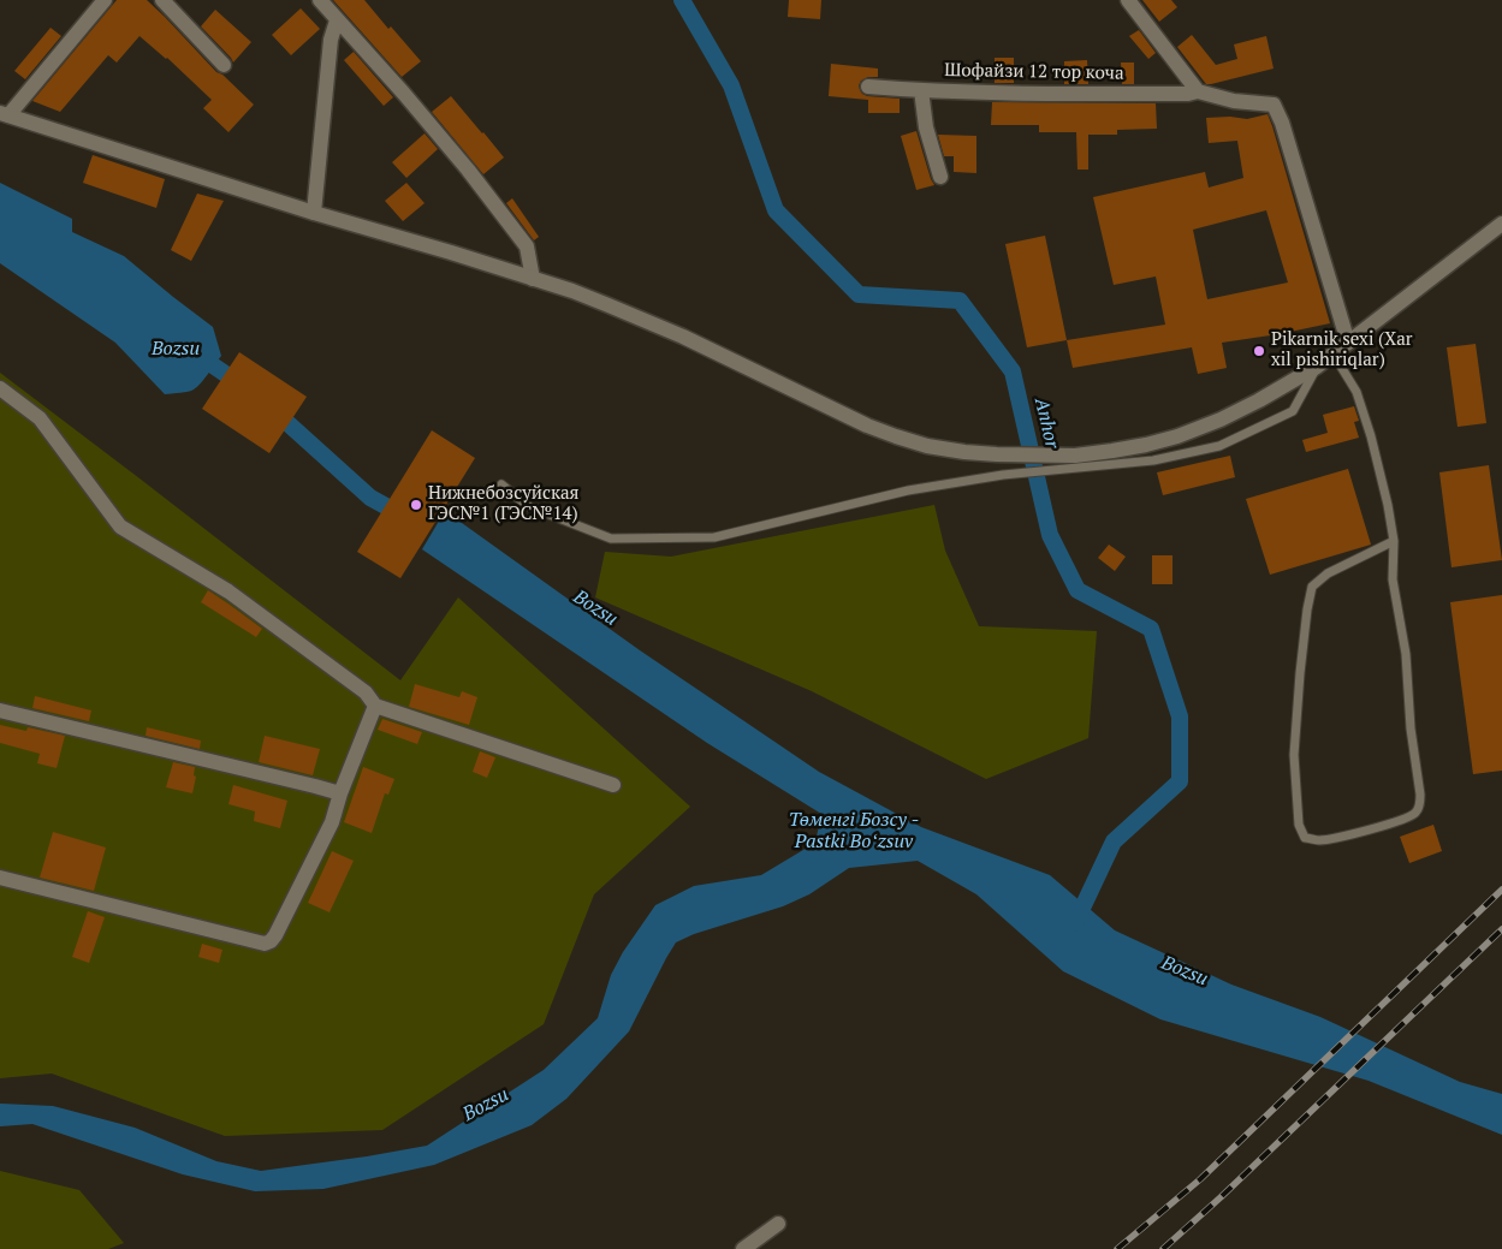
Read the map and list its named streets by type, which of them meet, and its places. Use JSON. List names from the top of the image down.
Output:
{
  "streets": {
    "street": ["Шофайзи 12 тор коча"]
  },
  "water": ["Bozsu", "Anhor", "Төменгі Бозсу - Pastki Boʻzsuv"],
  "places": ["Pikarnik sexi (Xar xil pishiriqlar)", "Нижнебозсуйская ГЭС№1 (ГЭС№14)"]
}
